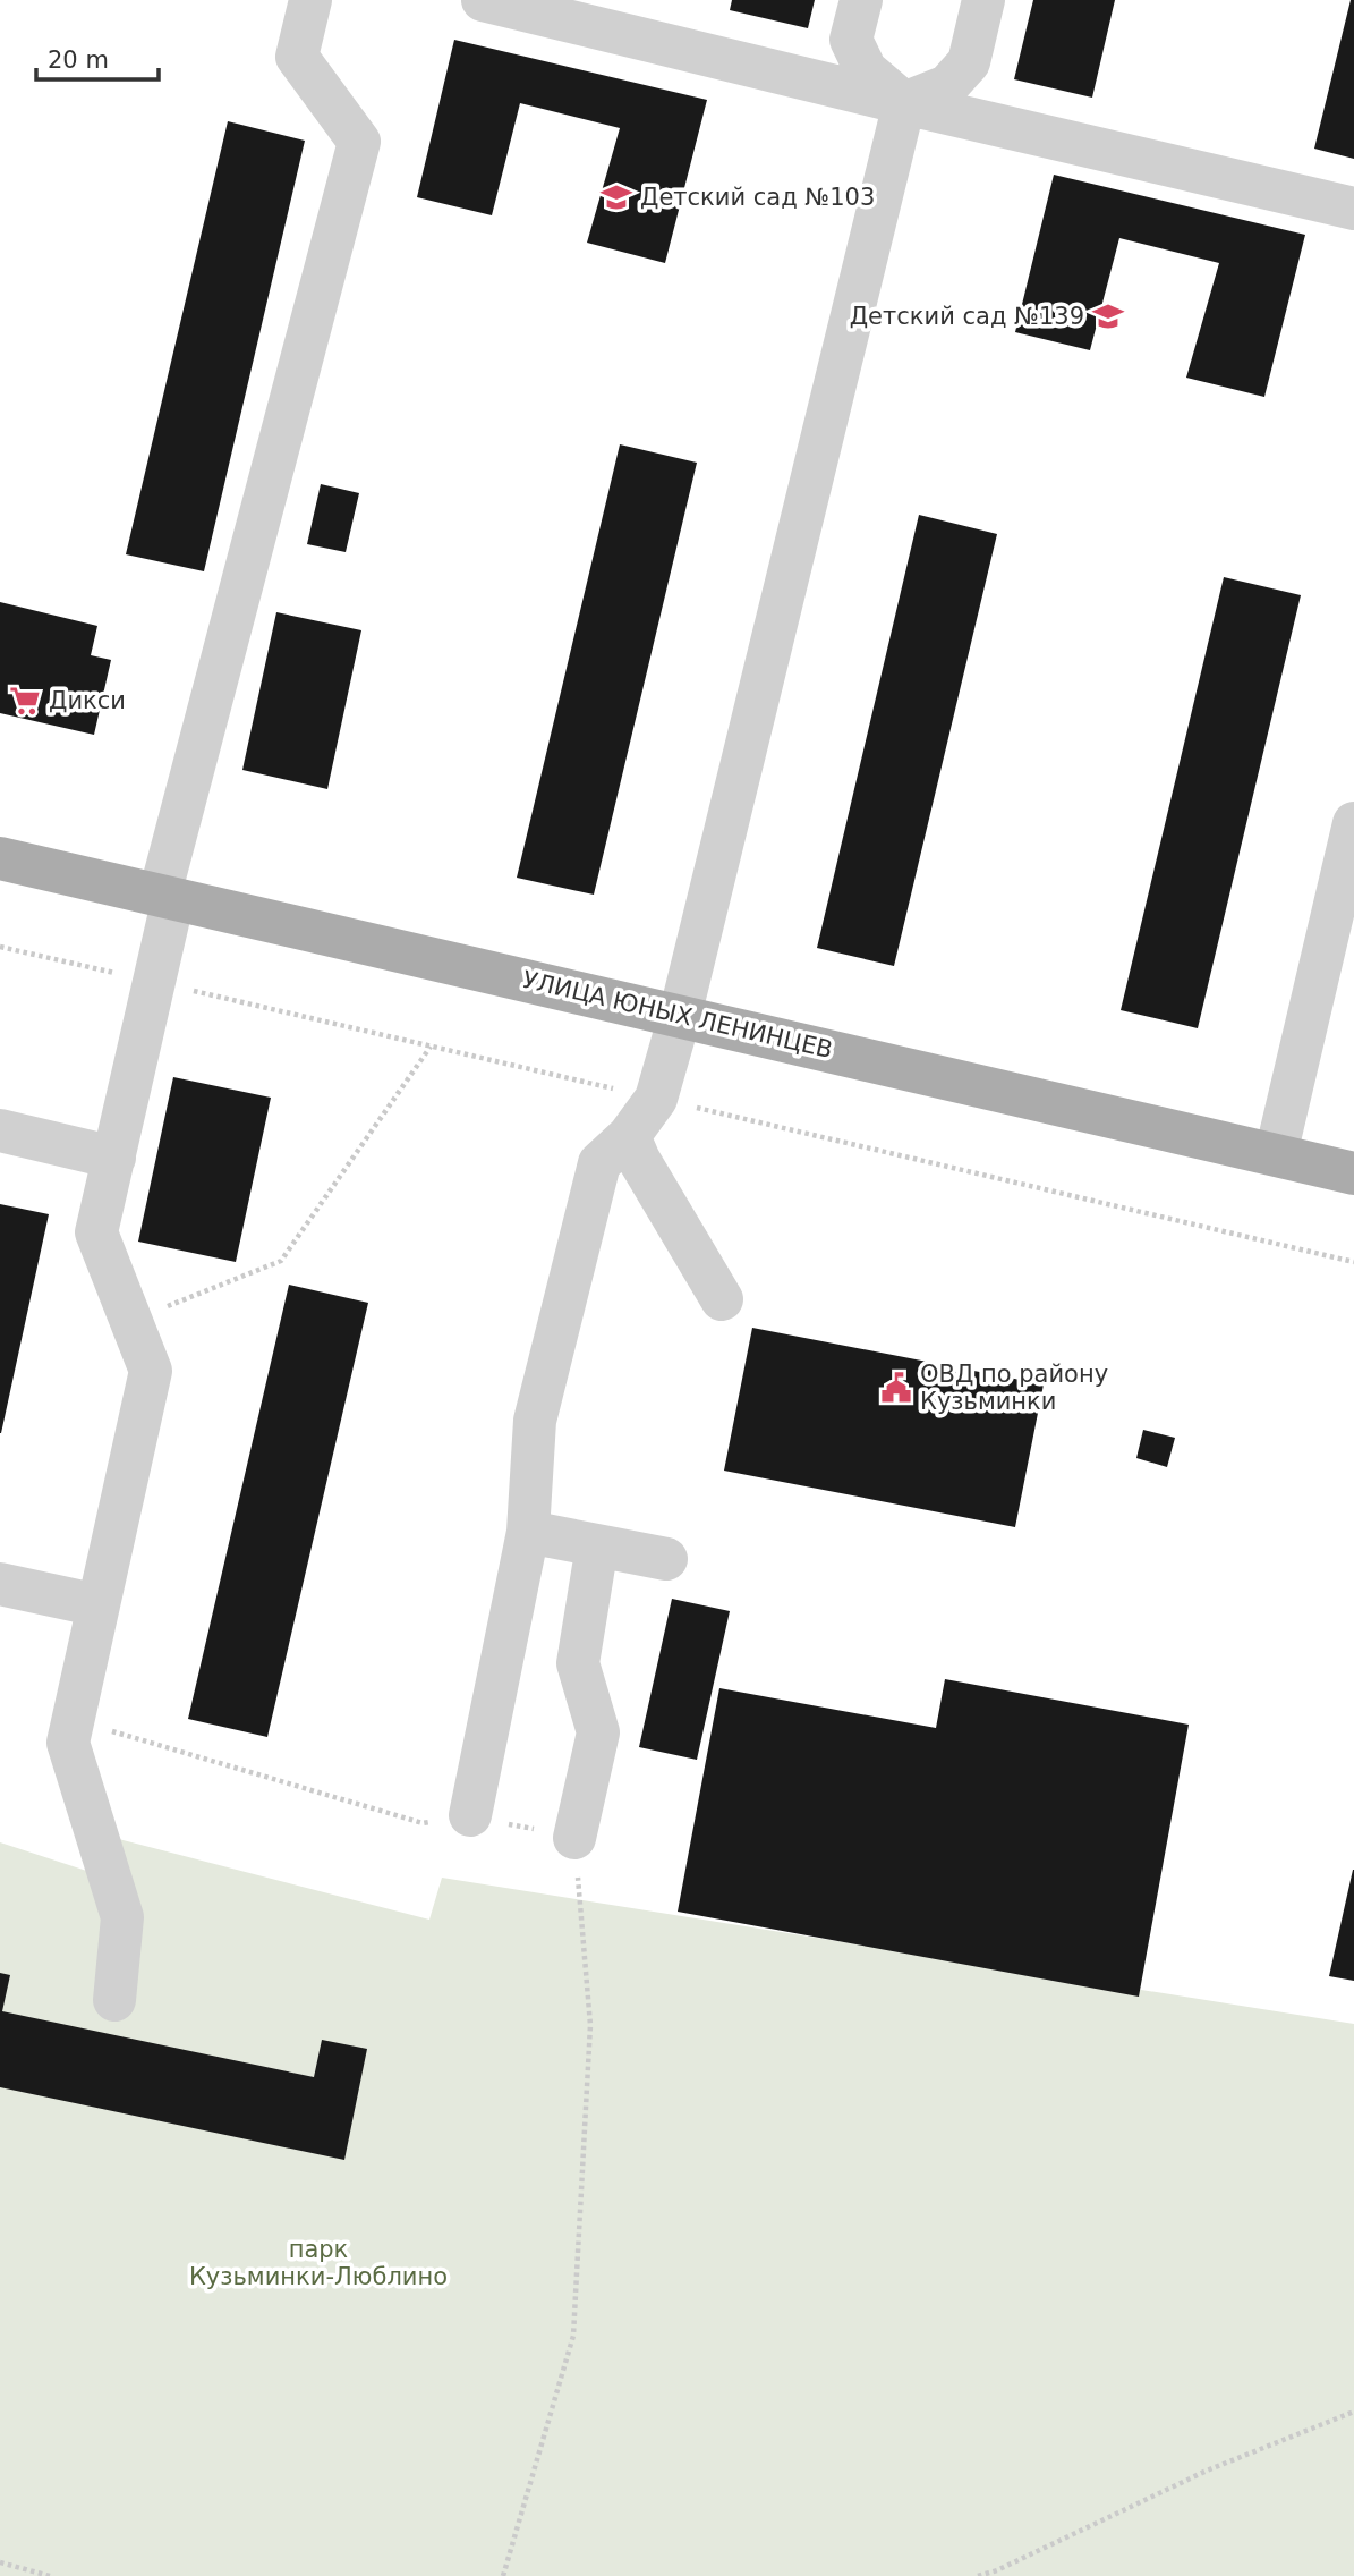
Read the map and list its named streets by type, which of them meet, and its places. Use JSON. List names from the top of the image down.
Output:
{
  "streets": {
    "main road": ["УЛИЦА ЮНЫХ ЛЕНИНЦЕВ"]
  },
  "parks": ["парк Кузьминки-Люблино"],
  "places": {
    "school or university": ["Детский сад №103", "Детский сад №139"],
    "supermarket": ["Дикси"],
    "public building": ["ОВД по району Кузьминки"]
  },
  "scale_bar": "20 m"
}
